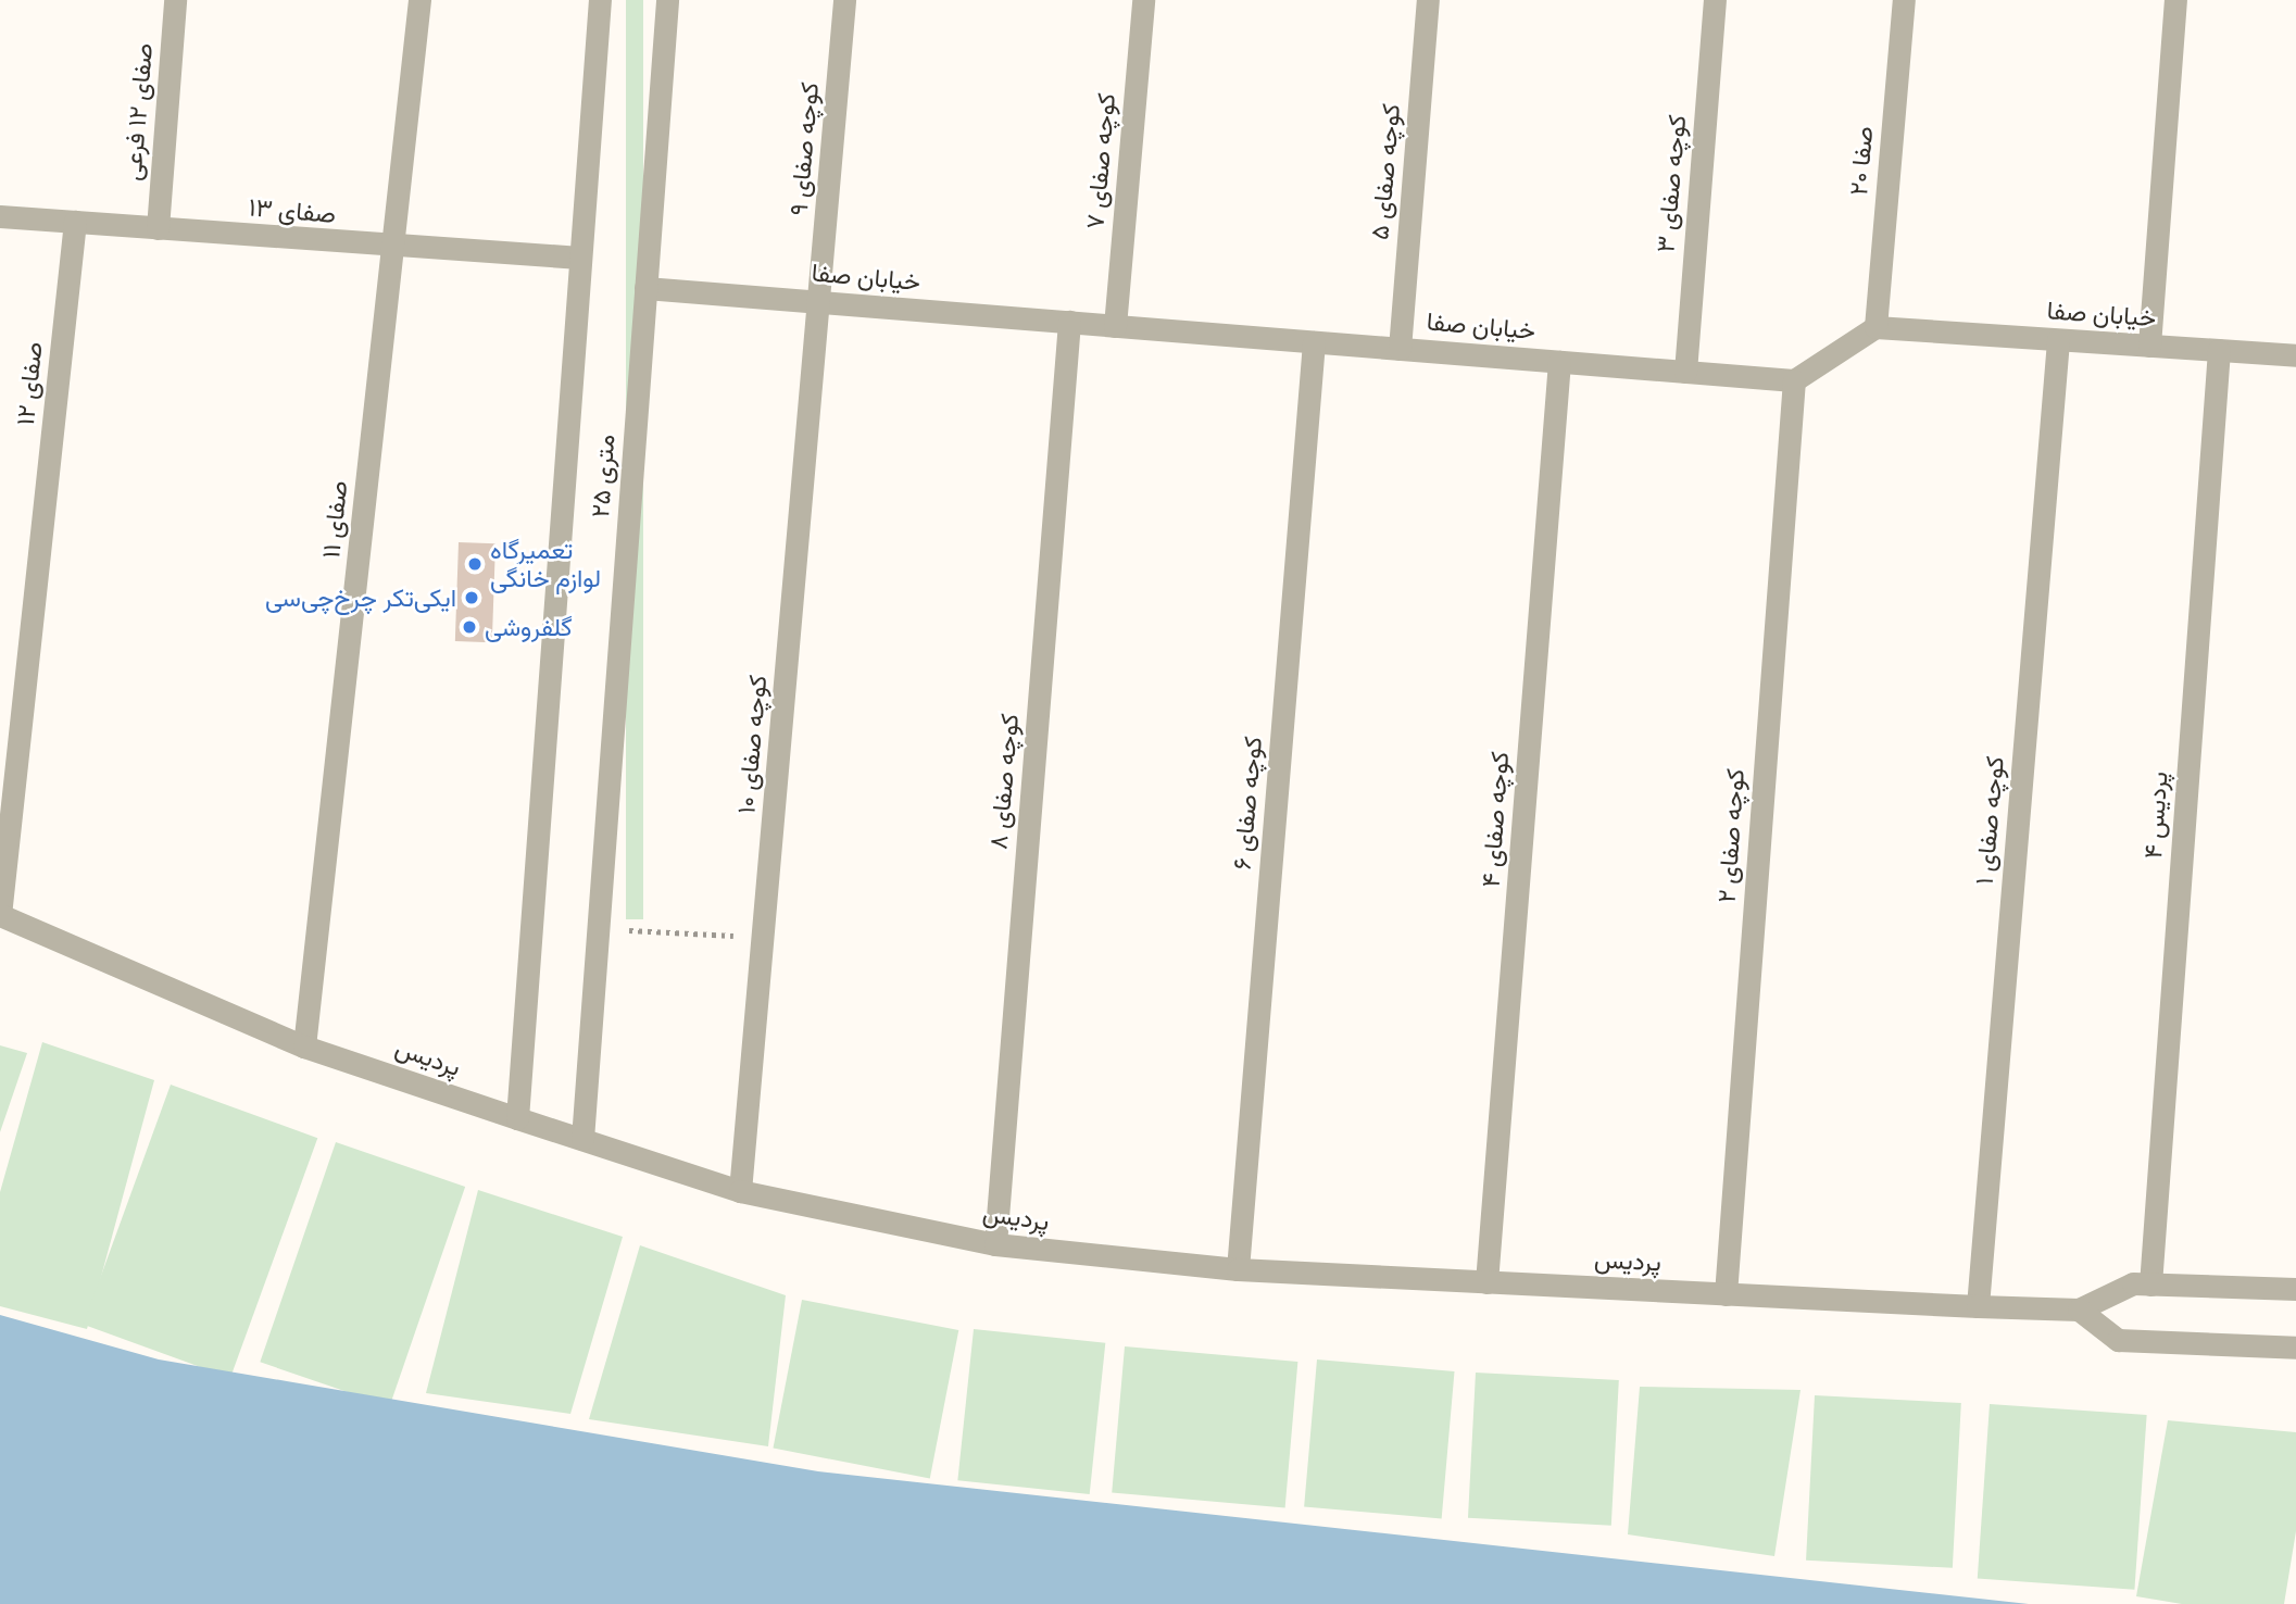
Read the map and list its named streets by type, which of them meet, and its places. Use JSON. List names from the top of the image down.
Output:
{
  "streets": {
    "street": [
      "صفای ۱۲ فرعی",
      "کوچه صفای ۹",
      "کوچه صفای ۷",
      "صفا ۲۰",
      "کوچه صفای ۵",
      "کوچه صفای ۳",
      "صفای ۱۳",
      "خیابان صفا",
      "صفای ۱۲",
      "۲۵ متری",
      "صفای ۱۱",
      "کوچه صفای ۱۰",
      "کوچه صفای ۸",
      "کوچه صفای ۶",
      "پردیس ۴",
      "کوچه صفای ۴",
      "کوچه صفای ۱",
      "کوچه صفای ۲",
      "پردیس"
    ]
  },
  "crossings": [
    ["صفای ۱۲ فرعی", "صفای ۱۳"],
    ["کوچه صفای ۹", "خیابان صفا"],
    ["کوچه صفای ۹", "کوچه صفای ۱۰"],
    ["کوچه صفای ۷", "خیابان صفا"],
    ["صفا ۲۰", "خیابان صفا"],
    ["کوچه صفای ۵", "خیابان صفا"],
    ["کوچه صفای ۳", "خیابان صفا"],
    ["صفای ۱۳", "صفای ۱۲"],
    ["صفای ۱۳", "۲۵ متری"],
    ["صفای ۱۳", "صفای ۱۱"],
    ["خیابان صفا", "۲۵ متری"],
    ["خیابان صفا", "کوچه صفای ۱۰"],
    ["خیابان صفا", "کوچه صفای ۸"],
    ["خیابان صفا", "کوچه صفای ۶"],
    ["خیابان صفا", "پردیس ۴"],
    ["خیابان صفا", "کوچه صفای ۴"],
    ["خیابان صفا", "کوچه صفای ۱"],
    ["خیابان صفا", "کوچه صفای ۲"],
    ["صفای ۱۲", "پردیس"],
    ["۲۵ متری", "پردیس"],
    ["صفای ۱۱", "پردیس"],
    ["کوچه صفای ۱۰", "پردیس"],
    ["کوچه صفای ۸", "پردیس"],
    ["کوچه صفای ۶", "پردیس"],
    ["پردیس ۴", "پردیس"],
    ["کوچه صفای ۴", "پردیس"],
    ["کوچه صفای ۱", "پردیس"],
    ["کوچه صفای ۲", "پردیس"]
  ],
  "places": ["تعمیرگاه لوازم خانگی", "ایکی‌تکر چرخ‌چی‌سی", "گلفروشی"]
}
